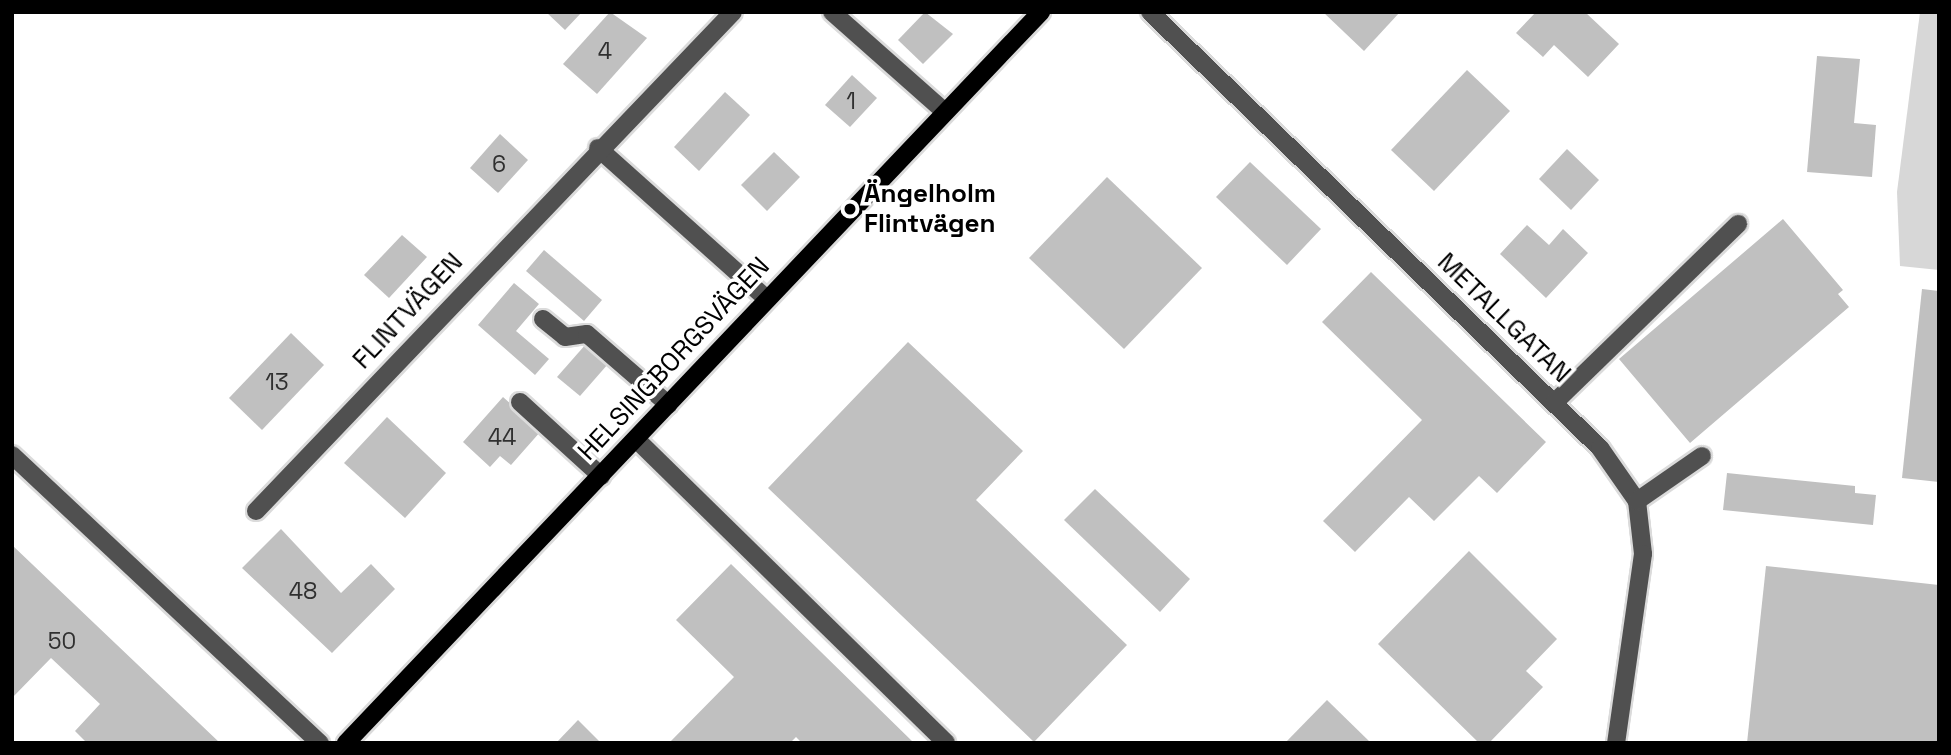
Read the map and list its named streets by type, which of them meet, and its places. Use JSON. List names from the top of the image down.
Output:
{
  "streets": {
    "main road": ["HELSINGBORGSVÄGEN"],
    "street": ["FLINTVÄGEN", "METALLGATAN"]
  },
  "places": ["Ängelholm Flintvägen"],
  "house_numbers": [
    "4",
    "1",
    "6",
    "13",
    "44",
    "48",
    "50"
  ]
}
